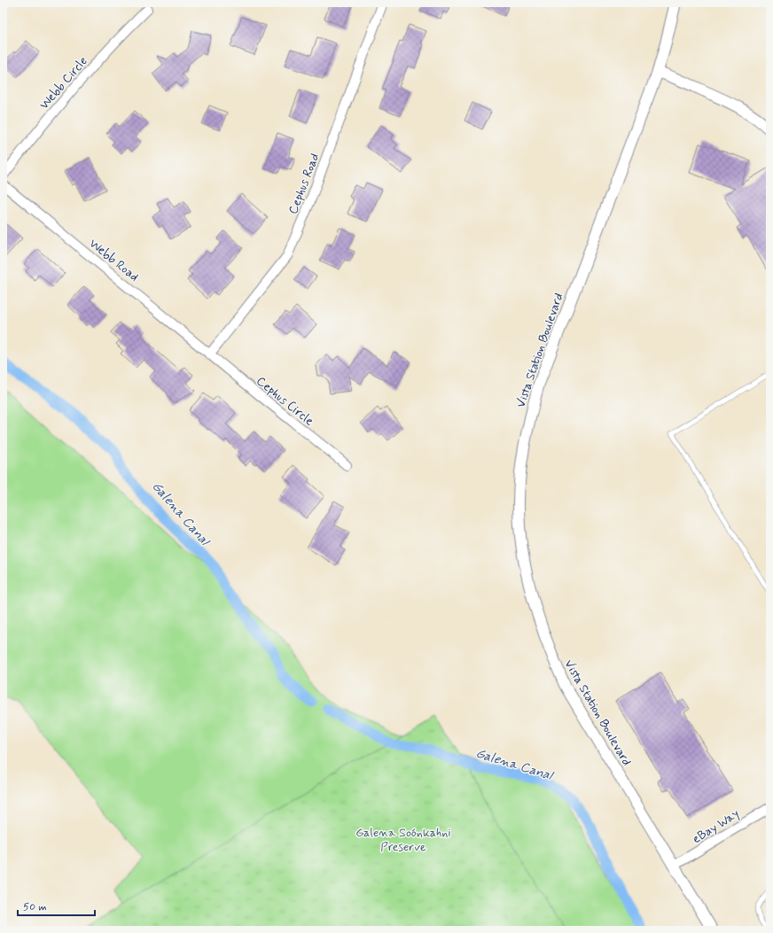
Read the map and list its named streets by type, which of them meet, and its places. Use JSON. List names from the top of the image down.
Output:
{
  "streets": {
    "street": [
      "Webb Circle",
      "Cephus Road",
      "Webb Road",
      "Vista Station Boulevard",
      "Cephus Circle",
      "eBay Way"
    ]
  },
  "crossings": [
    ["Cephus Road", "Webb Road"],
    ["Cephus Road", "Cephus Circle"],
    ["Webb Road", "Cephus Circle"],
    ["Vista Station Boulevard", "eBay Way"]
  ],
  "water": ["Galena Canal"],
  "parks": ["Galena Soónkahni Preserve"],
  "scale_bar": "50 m"
}
